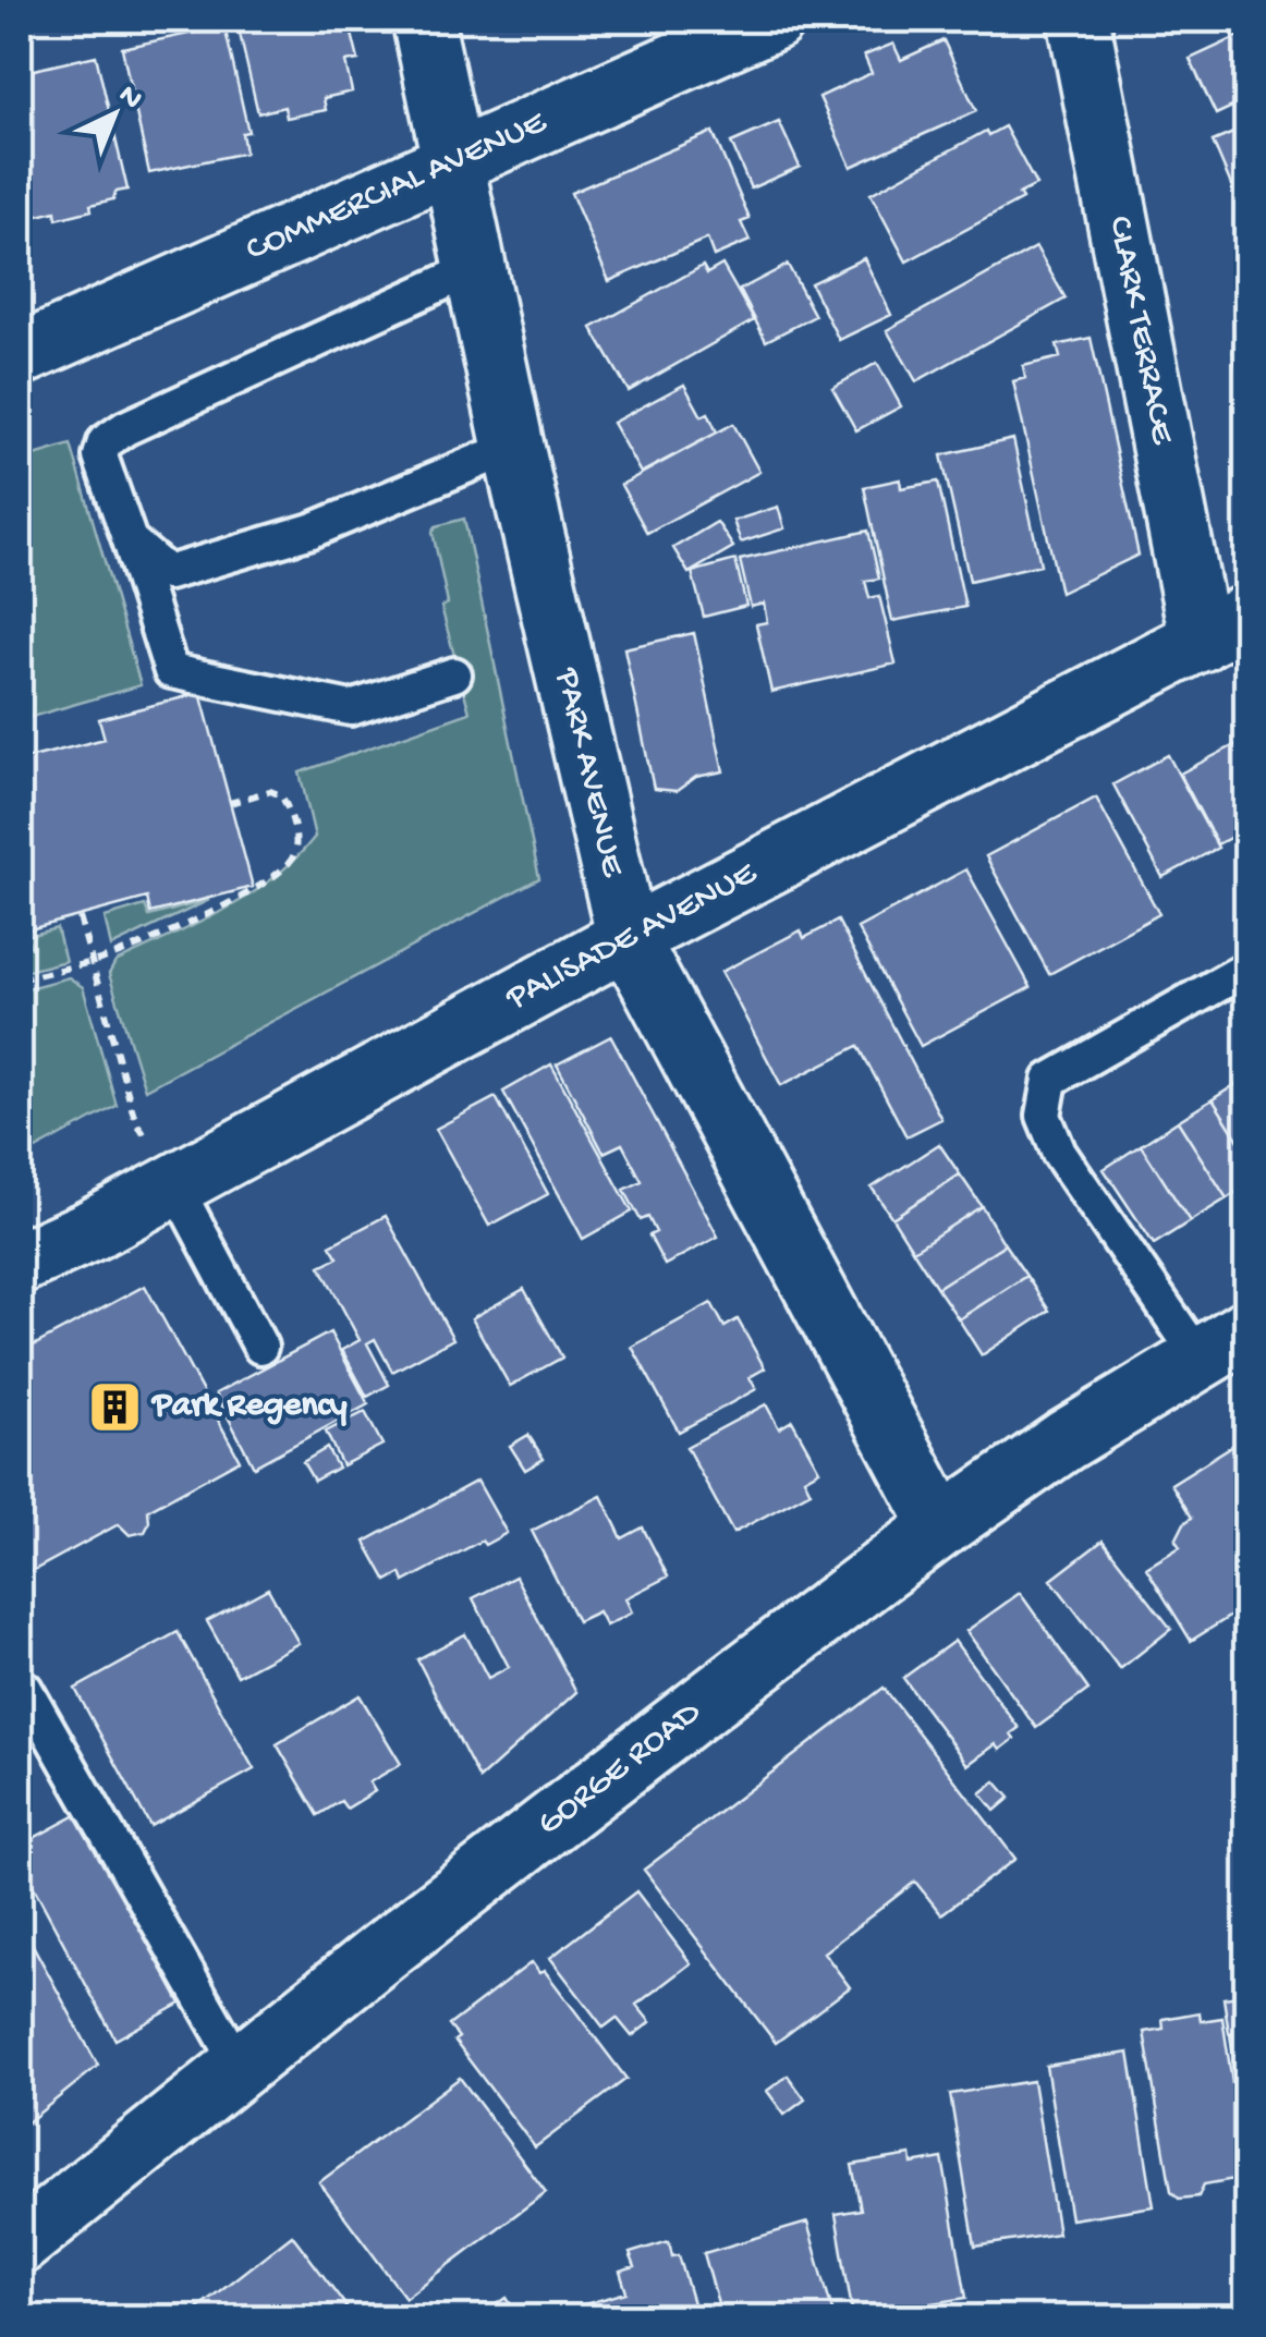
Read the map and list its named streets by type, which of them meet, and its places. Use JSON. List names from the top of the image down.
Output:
{
  "streets": {
    "street": [
      "COMMERCIAL AVENUE",
      "CLARK TERRACE",
      "PARK AVENUE",
      "PALISADE AVENUE",
      "GORGE ROAD"
    ]
  },
  "crossings": [
    ["COMMERCIAL AVENUE", "PARK AVENUE"],
    ["CLARK TERRACE", "PALISADE AVENUE"],
    ["PARK AVENUE", "PALISADE AVENUE"],
    ["PARK AVENUE", "GORGE ROAD"]
  ],
  "places": {
    "building": ["Park Regency"]
  },
  "north": "top right"
}
